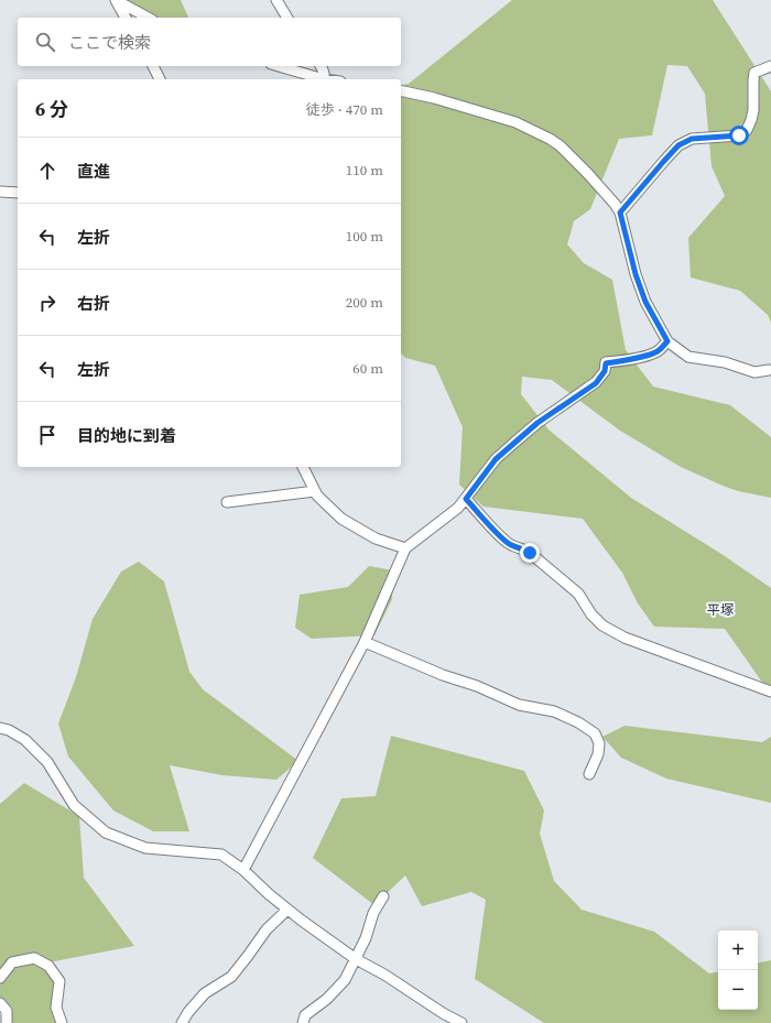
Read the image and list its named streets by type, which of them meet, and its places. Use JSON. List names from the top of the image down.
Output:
{
  "districts": ["平塚"],
  "page": {
    "search": "ここで検索",
    "heading": ["6 分", "徒歩 · 470 m"],
    "list": [
      ["直進", "110 m"],
      ["左折", "100 m"],
      ["右折", "200 m"],
      ["左折", "60 m"],
      "目的地に到着"
    ],
    "map_buttons": ["+", "−"]
  }
}
